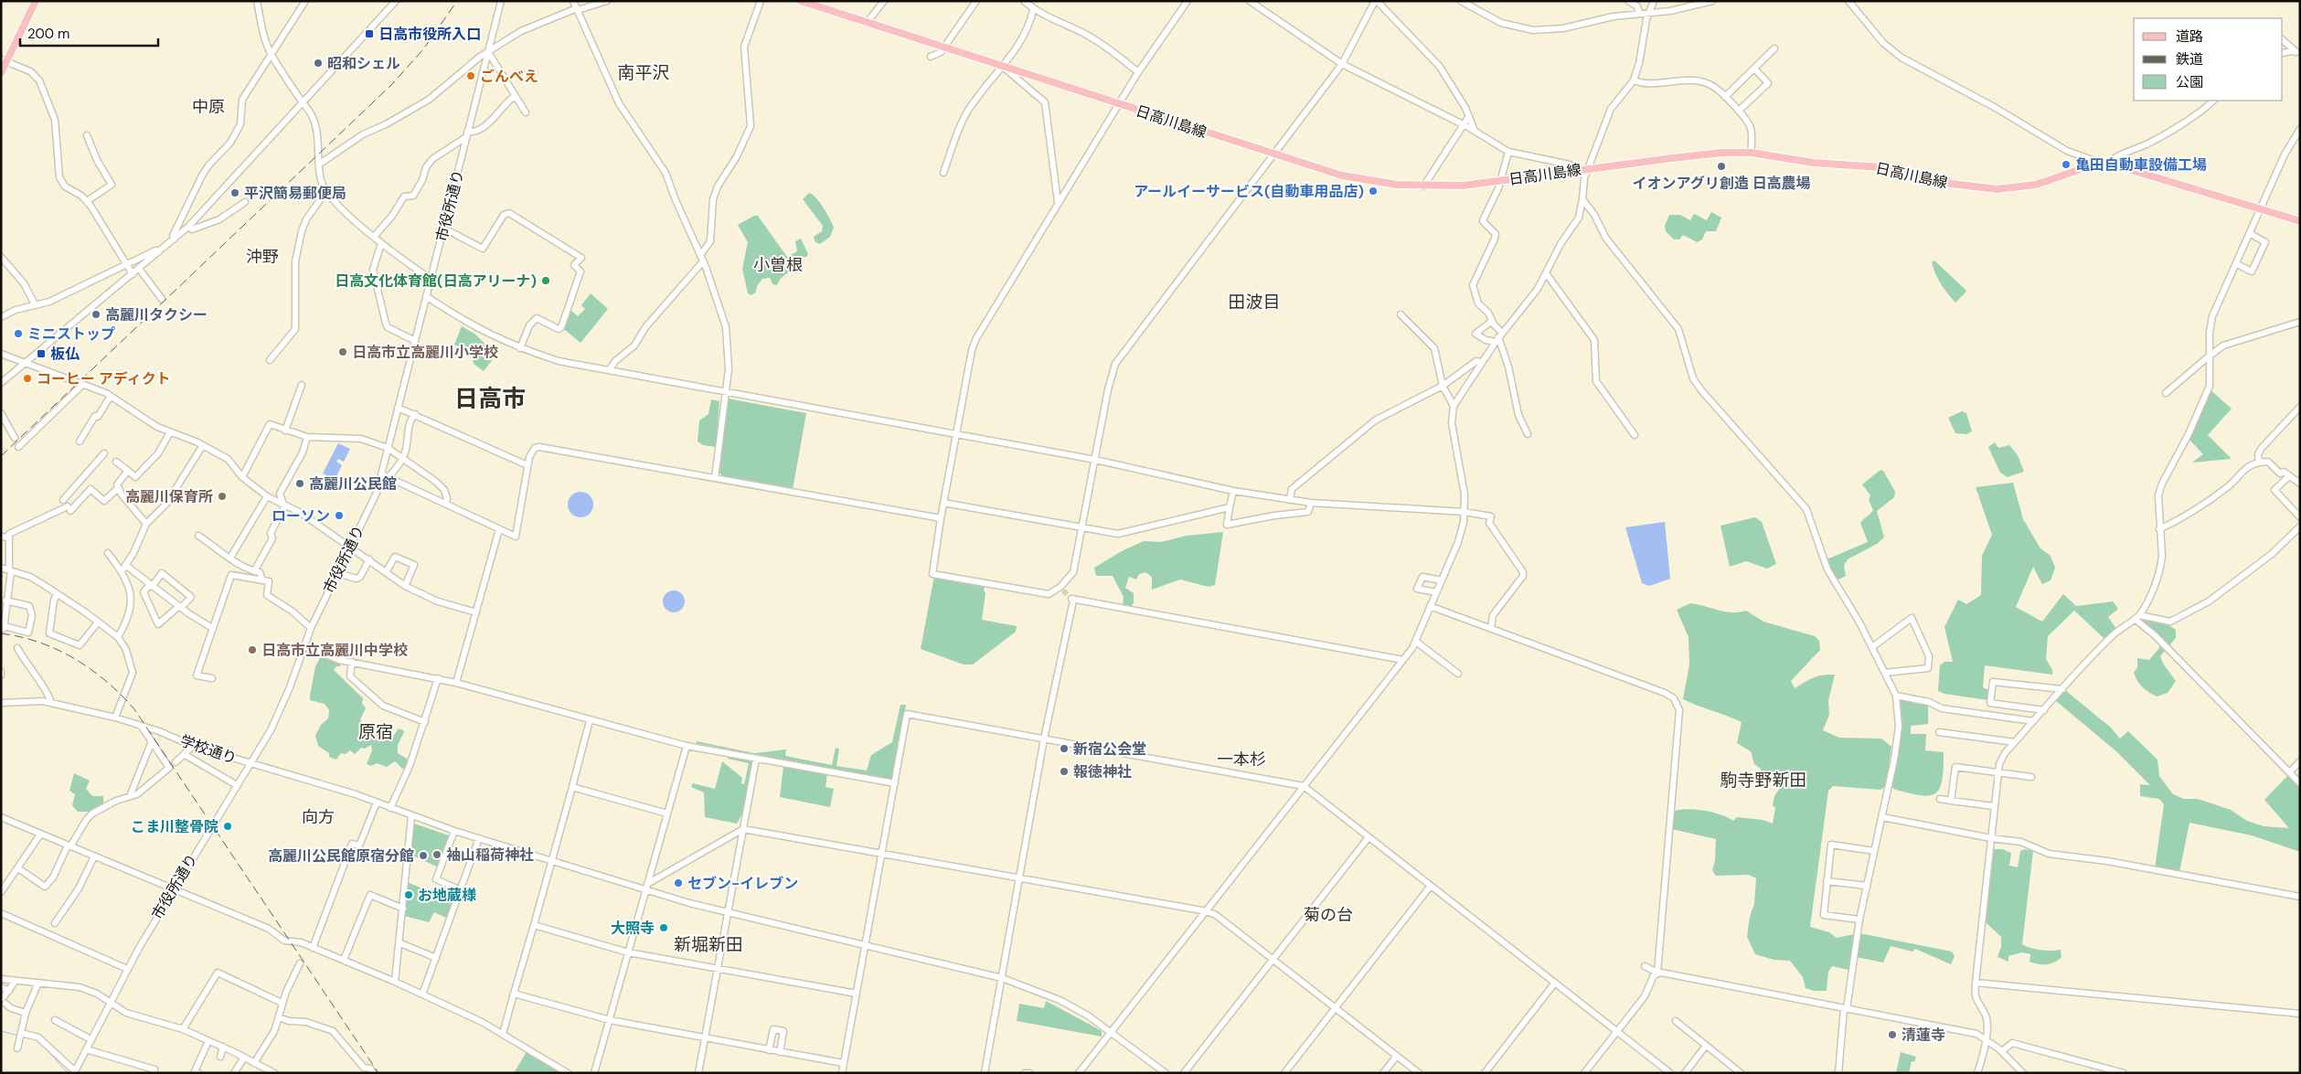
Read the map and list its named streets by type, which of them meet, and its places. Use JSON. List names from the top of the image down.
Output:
{
  "streets": {
    "main road": ["日高川島線"],
    "street": ["市役所通り", "学校通り"]
  },
  "crossings": [
    ["市役所通り", "学校通り"]
  ],
  "districts": [
    "南平沢",
    "中原",
    "沖野",
    "小曽根",
    "田波目",
    "日高市",
    "原宿",
    "一本杉",
    "駒寺野新田",
    "向方",
    "菊の台",
    "新堀新田"
  ],
  "places": {
    "transit": ["日高市役所入口", "板仏"],
    "other": [
      "昭和シェル",
      "ごんべえ",
      "亀田自動車設備工場",
      "イオンアグリ創造 日高農場",
      "アールイーサービス(自動車用品店)",
      "平沢簡易郵便局",
      "日高文化体育館(日高アリーナ)",
      "高麗川タクシー",
      "ミニストップ",
      "日高市立高麗川小学校",
      "コーヒー アディクト",
      "高麗川公民館",
      "高麗川保育所",
      "ローソン",
      "日高市立高麗川中学校",
      "新宿公会堂",
      "報徳神社",
      "こま川整骨院",
      "袖山稲荷神社",
      "高麗川公民館原宿分館",
      "セブン-イレブン",
      "お地蔵様",
      "大照寺",
      "清蓮寺"
    ]
  },
  "legend": ["道路", "鉄道", "公園"],
  "scale_bar": "200 m"
}
